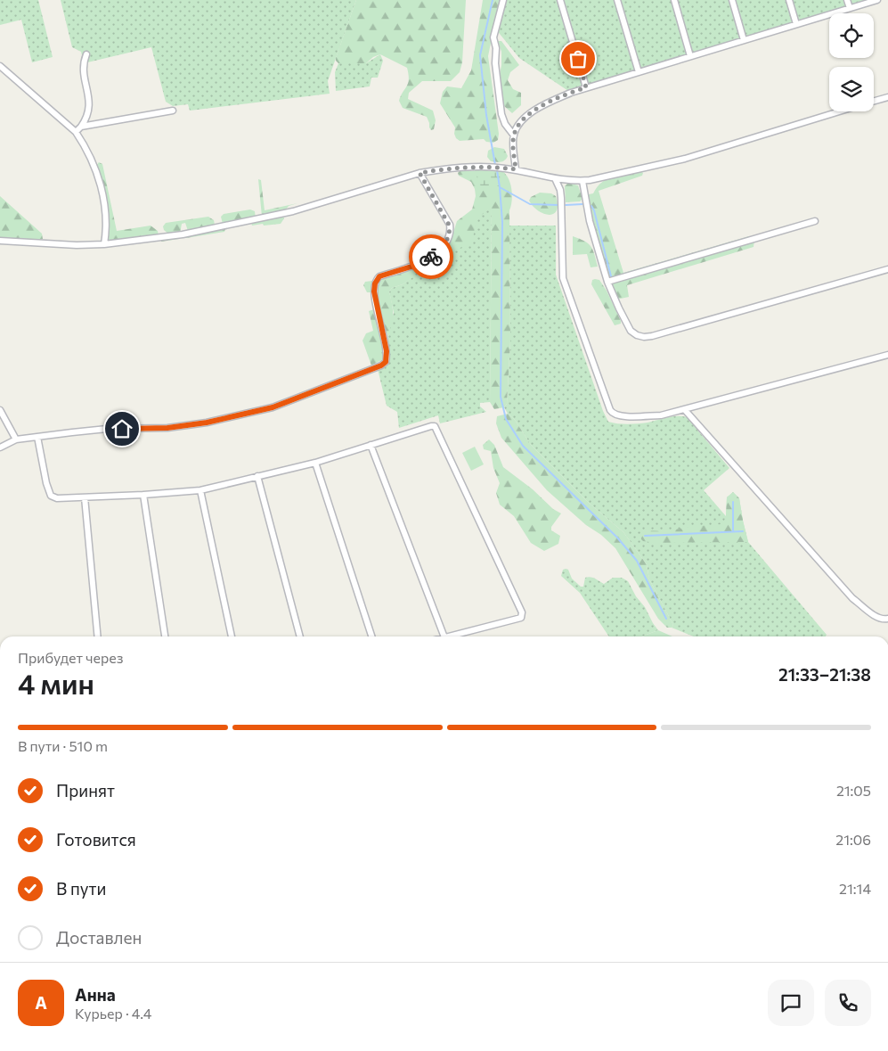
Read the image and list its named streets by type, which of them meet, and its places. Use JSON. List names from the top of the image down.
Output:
{
  "page": {
    "heading": ["4 мин", "Прибудет через", "21:33–21:38"],
    "panel": ["Анна", "Курьер · 4.4"],
    "bar": "В пути · 510 m",
    "list": [
      ["Принят", "21:05"],
      ["Готовится", "21:06"],
      ["В пути", "21:14"],
      "Доставлен"
    ],
    "round": "А"
  }
}
